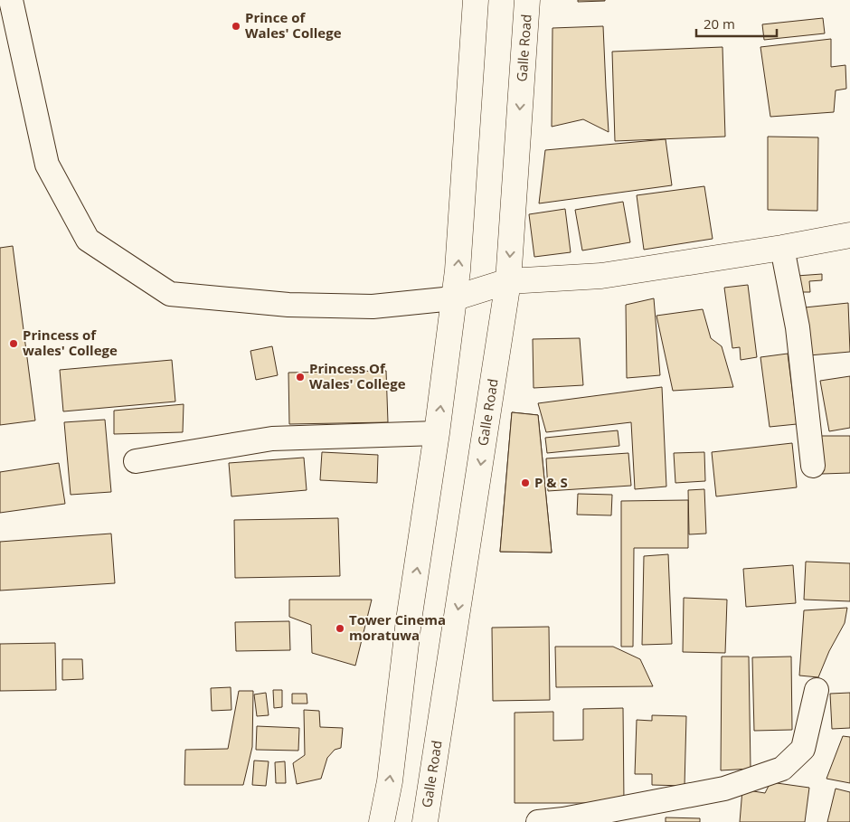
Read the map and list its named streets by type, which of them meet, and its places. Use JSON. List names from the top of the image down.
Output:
{
  "streets": {
    "main road": ["Galle Road"]
  },
  "places": [
    "Prince of Wales' College",
    "Princess of wales' College",
    "Princess Of Wales' College",
    "P & S",
    "Tower Cinema moratuwa"
  ],
  "scale_bar": "20 m"
}
